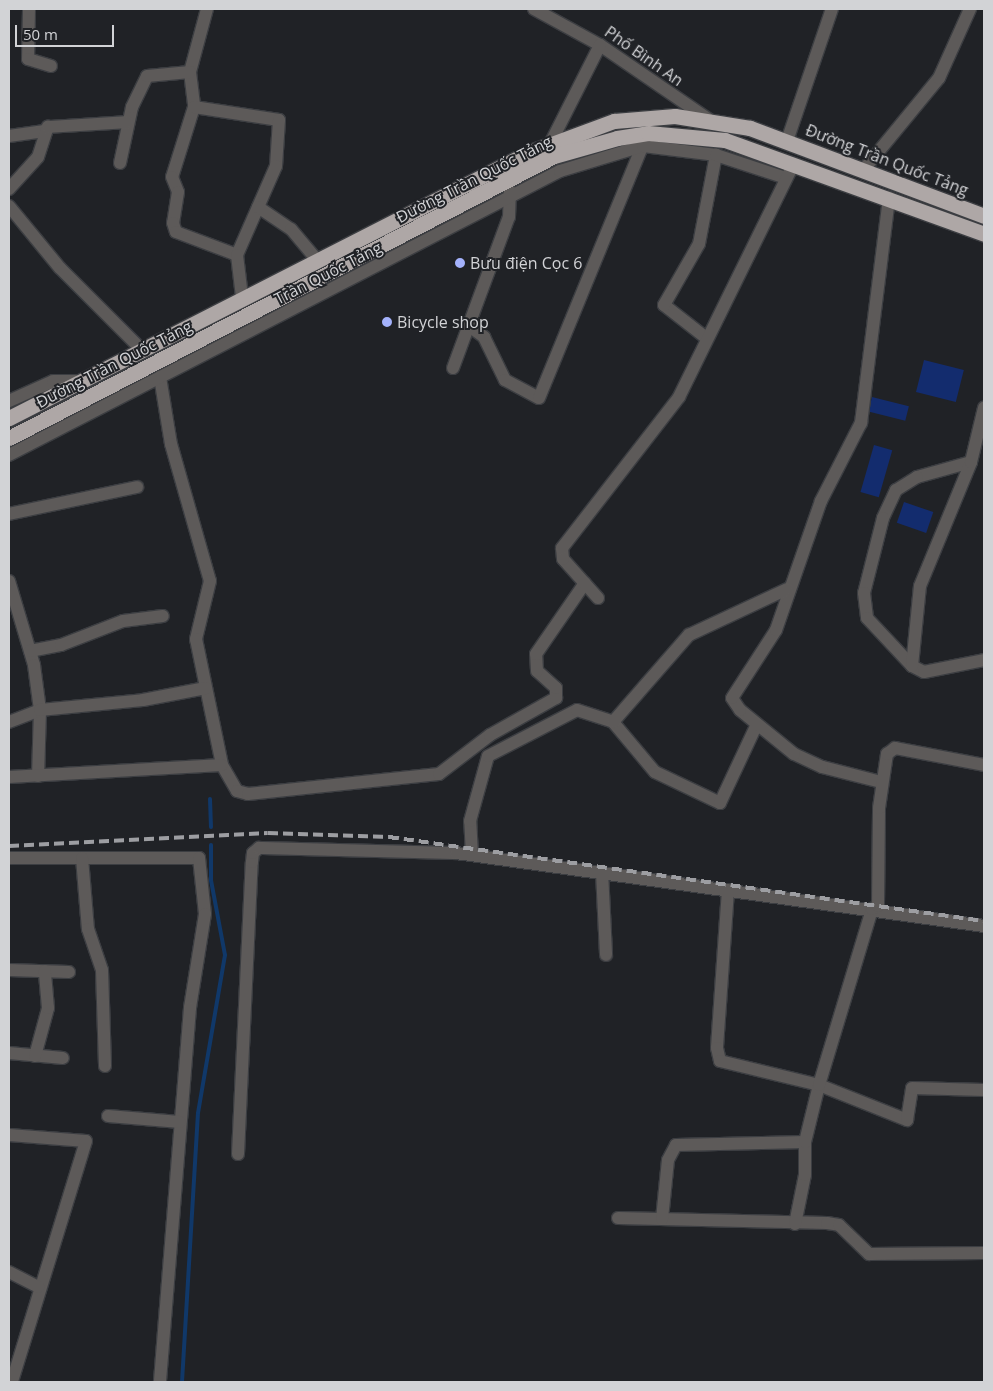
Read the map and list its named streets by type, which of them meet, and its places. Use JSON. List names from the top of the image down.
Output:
{
  "streets": {
    "highway": ["Đường Trần Quốc Tảng"],
    "street": ["Phố Bình An", "Trần Quốc Tảng"]
  },
  "crossings": [
    ["Phố Bình An", "Đường Trần Quốc Tảng"],
    ["Đường Trần Quốc Tảng", "Trần Quốc Tảng"]
  ],
  "places": ["Bưu điện Cọc 6", "Bicycle shop"],
  "scale_bar": "50 m"
}
